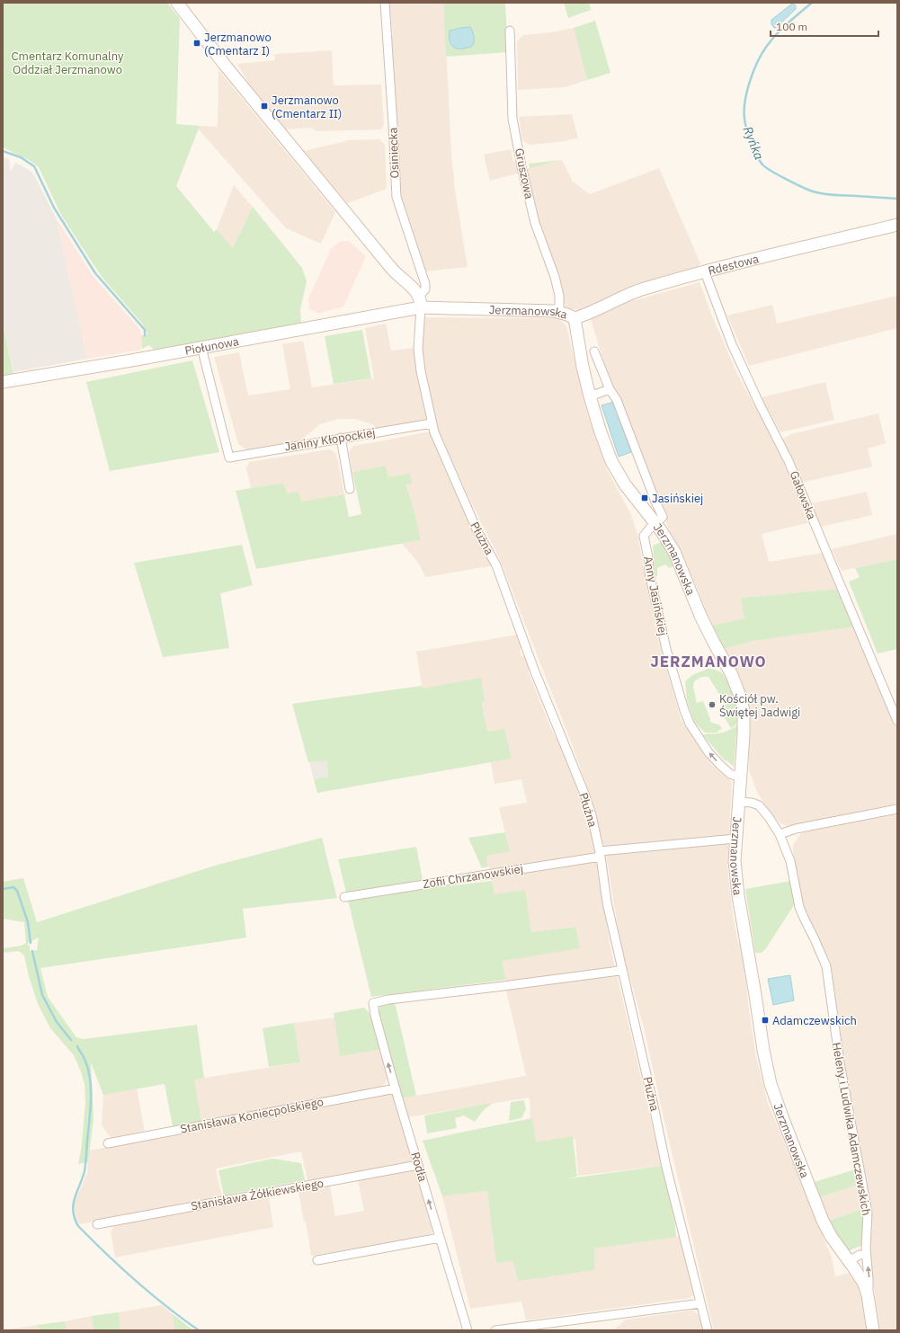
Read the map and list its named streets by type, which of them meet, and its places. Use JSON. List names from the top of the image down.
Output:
{
  "streets": {
    "street": [
      "Osiniecka",
      "Gruszowa",
      "Rdestowa",
      "Jerzmanowska",
      "Piołunowa",
      "Janiny Kłopockiej",
      "Gałowska",
      "Płużna",
      "Anny Jasińskiej",
      "Zofii Chrzanowskiej",
      "Stanisława Koniecpolskiego",
      "Heleny i Ludwika Adamczewskich",
      "Rodła",
      "Stanisława Żółkiewskiego"
    ]
  },
  "crossings": [
    ["Osiniecka", "Jerzmanowska"],
    ["Osiniecka", "Piołunowa"],
    ["Osiniecka", "Płużna"],
    ["Gruszowa", "Jerzmanowska"],
    ["Rdestowa", "Jerzmanowska"],
    ["Rdestowa", "Gałowska"],
    ["Jerzmanowska", "Piołunowa"],
    ["Jerzmanowska", "Płużna"],
    ["Jerzmanowska", "Anny Jasińskiej"],
    ["Jerzmanowska", "Zofii Chrzanowskiej"],
    ["Jerzmanowska", "Heleny i Ludwika Adamczewskich"],
    ["Piołunowa", "Janiny Kłopockiej"],
    ["Piołunowa", "Płużna"],
    ["Janiny Kłopockiej", "Płużna"],
    ["Płużna", "Zofii Chrzanowskiej"],
    ["Płużna", "Rodła"],
    ["Stanisława Koniecpolskiego", "Rodła"],
    ["Rodła", "Stanisława Żółkiewskiego"]
  ],
  "one_way": ["Anny Jasińskiej"],
  "districts": ["JERZMANOWO"],
  "water": ["Ryńka"],
  "parks": ["Cmentarz Komunalny Oddział Jerzmanowo"],
  "places": {
    "transit": [
      "Jerzmanowo (Cmentarz I)",
      "Jerzmanowo (Cmentarz II)",
      "Jasińskiej",
      "Adamczewskich"
    ],
    "other": ["Kościół pw. Świętej Jadwigi"]
  },
  "scale_bar": "100 m"
}
